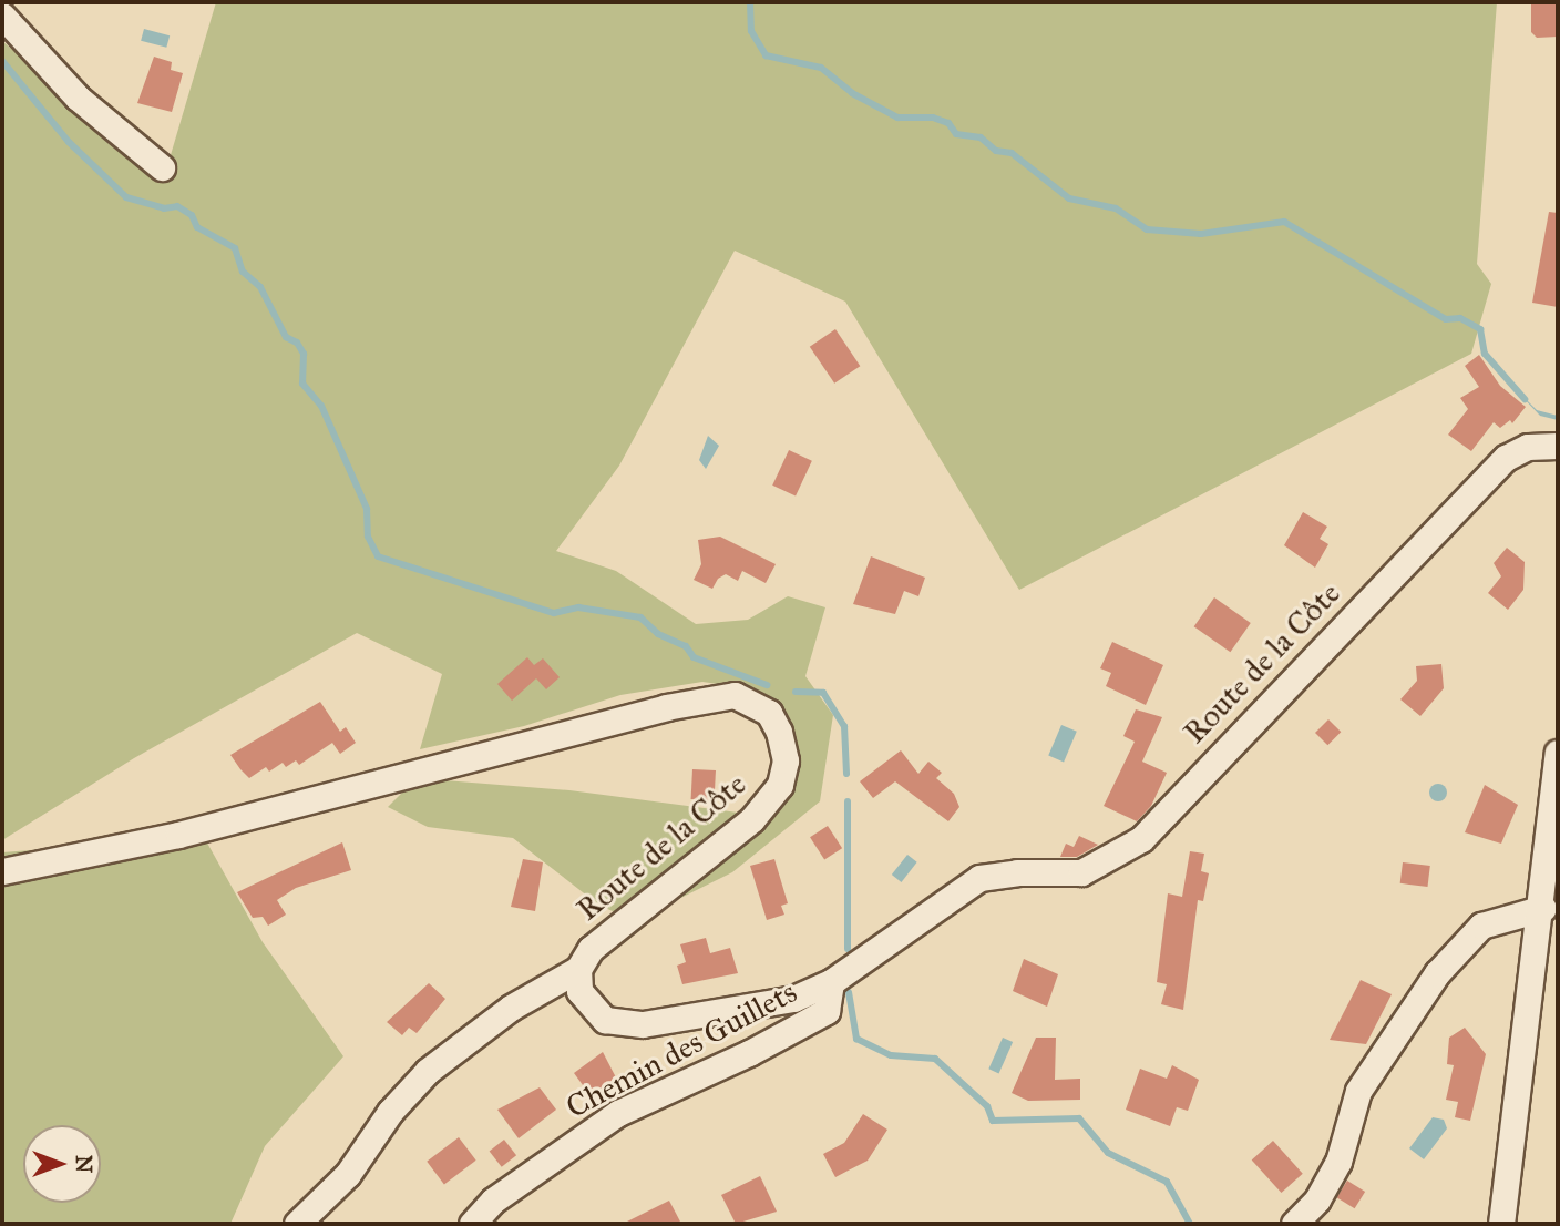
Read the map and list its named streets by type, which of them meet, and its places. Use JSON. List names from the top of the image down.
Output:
{
  "streets": {
    "street": ["Route de la Côte", "Chemin des Guillets"]
  },
  "crossings": [
    ["Route de la Côte", "Chemin des Guillets"]
  ],
  "north": "right"
}
